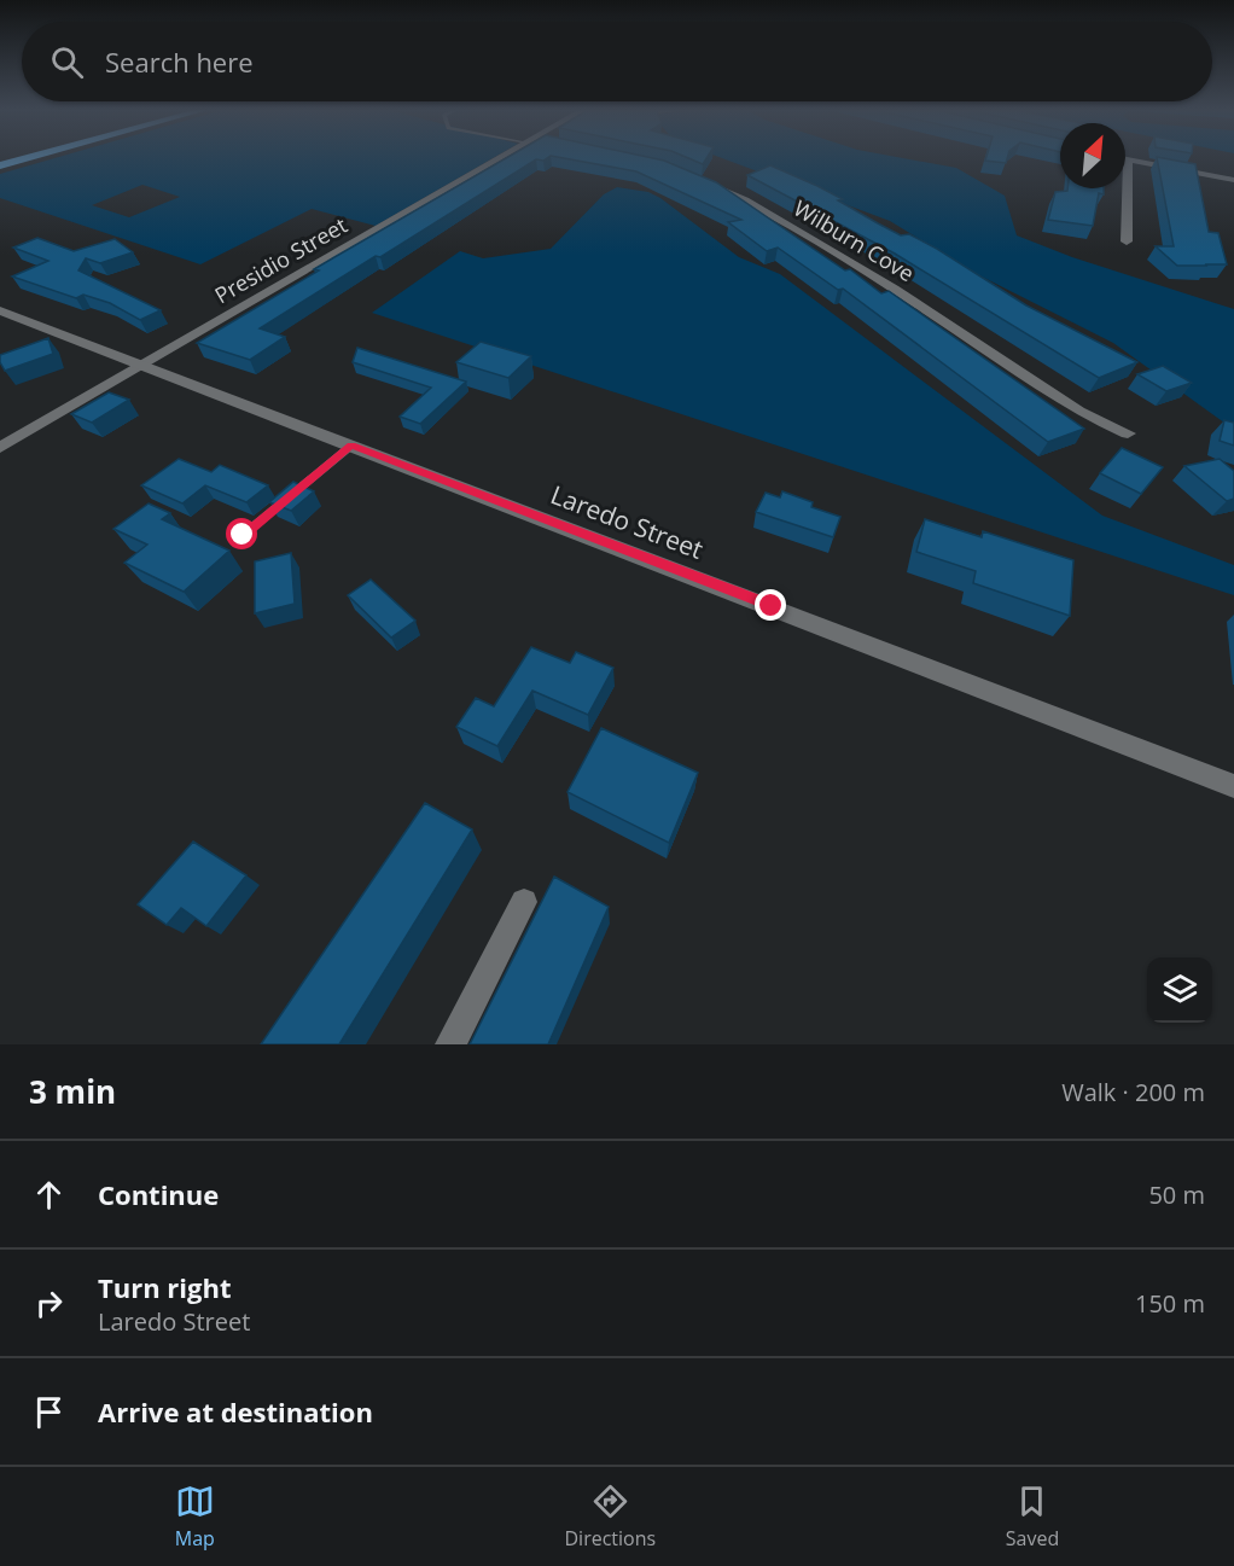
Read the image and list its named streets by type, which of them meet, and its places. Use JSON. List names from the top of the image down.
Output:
{
  "streets": {
    "street": ["Wilburn Cove", "Presidio Street", "Laredo Street"]
  },
  "crossings": [
    ["Presidio Street", "Laredo Street"]
  ],
  "north": "top right",
  "page": {
    "search": "Search here",
    "heading": ["3 min", "Walk · 200 m"],
    "list": [
      ["Continue", "50 m"],
      ["Turn right", "Laredo Street", "150 m"],
      "Arrive at destination"
    ],
    "nav": ["Map", "Directions", "Saved"]
  }
}
